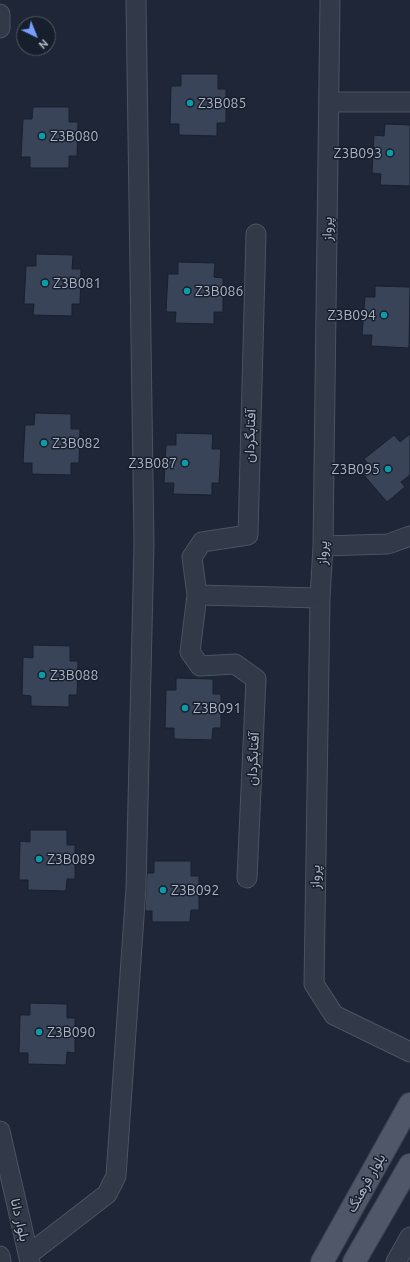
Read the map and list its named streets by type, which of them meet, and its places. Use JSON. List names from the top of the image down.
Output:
{
  "streets": {
    "main road": ["بلوار فرهنگ"],
    "street": ["پرواز", "آفتابگردان", "بلوار دانا"]
  },
  "places": [
    "Z3B085",
    "Z3B080",
    "Z3B093",
    "Z3B081",
    "Z3B086",
    "Z3B094",
    "Z3B082",
    "Z3B087",
    "Z3B095",
    "Z3B088",
    "Z3B091",
    "Z3B089",
    "Z3B092",
    "Z3B090"
  ],
  "north": "bottom right"
}
